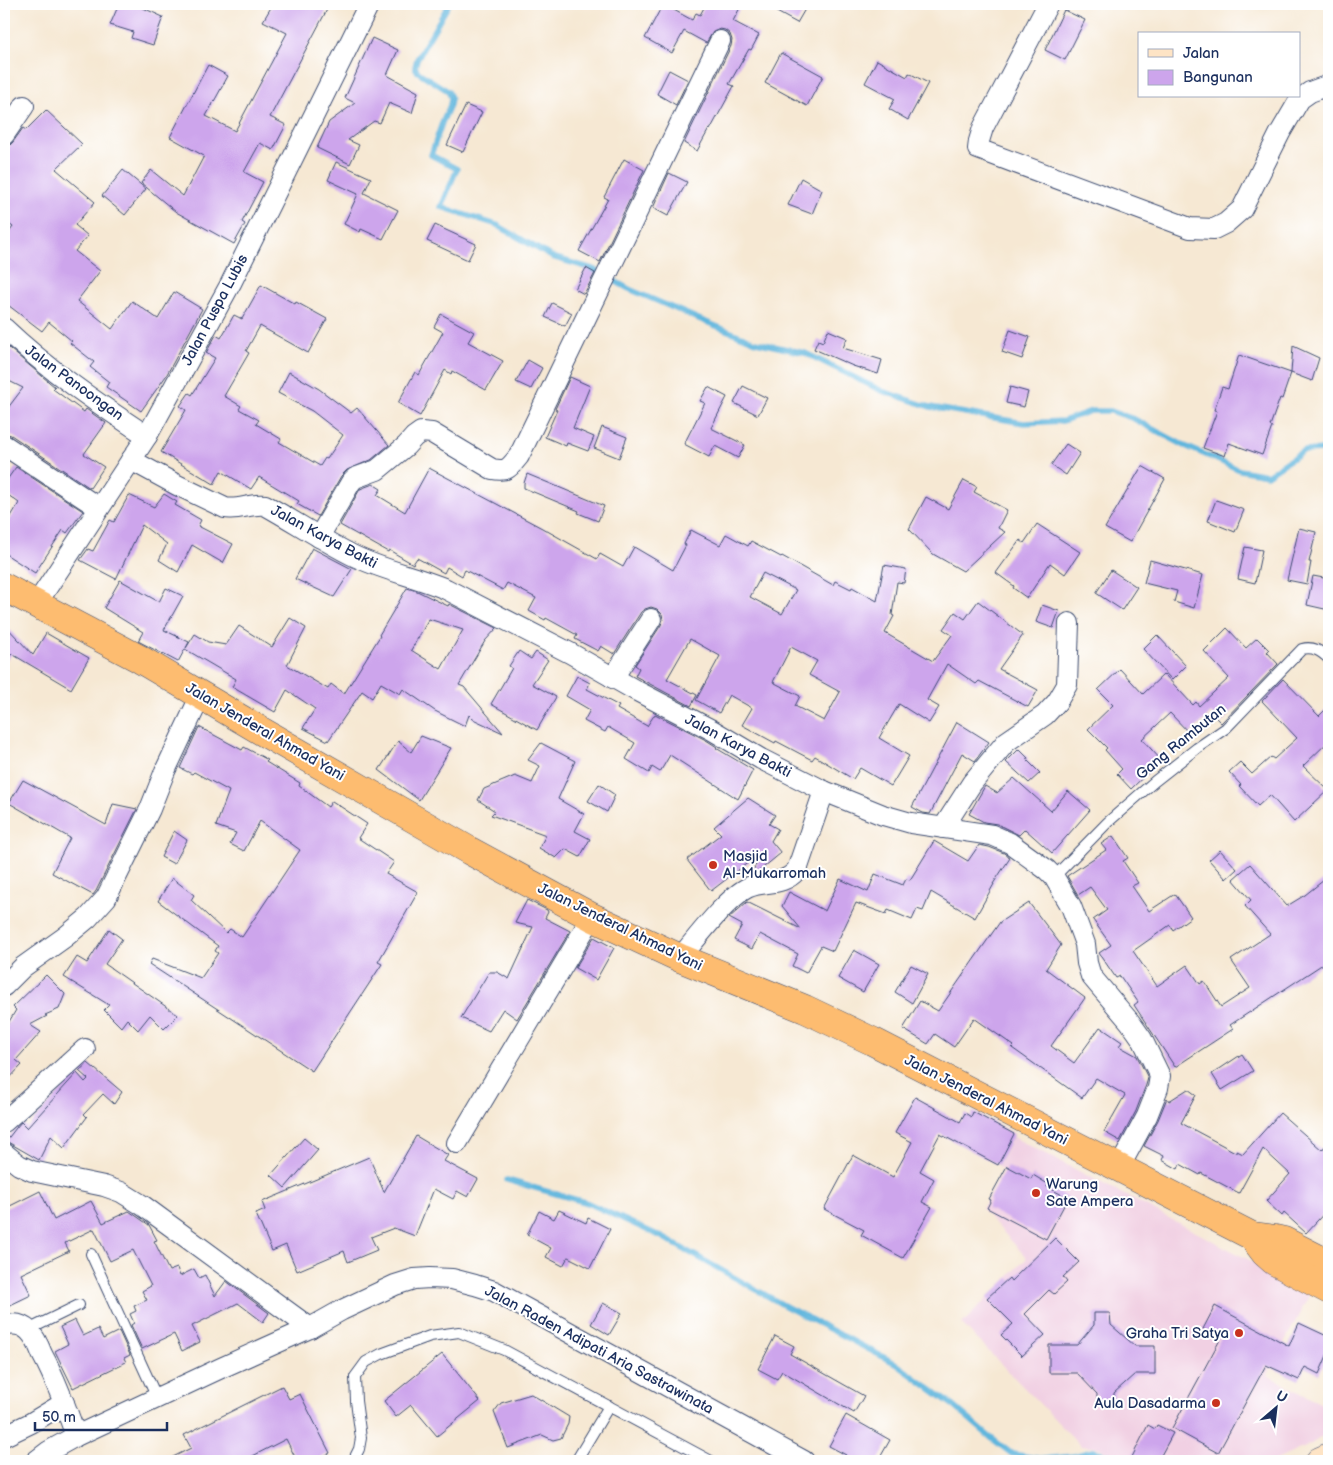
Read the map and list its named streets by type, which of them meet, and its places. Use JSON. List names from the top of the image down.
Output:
{
  "streets": {
    "highway": ["Jalan Jenderal Ahmad Yani"],
    "street": [
      "Jalan Puspa Lubis",
      "Jalan Panoongan",
      "Jalan Karya Bakti",
      "Jalan Raden Adipati Aria Sastrawinata"
    ],
    "lane": ["Gang Rambutan"]
  },
  "crossings": [
    ["Jalan Puspa Lubis", "Jalan Panoongan"],
    ["Jalan Puspa Lubis", "Jalan Karya Bakti"],
    ["Jalan Puspa Lubis", "Jalan Jenderal Ahmad Yani"],
    ["Jalan Karya Bakti", "Jalan Jenderal Ahmad Yani"],
    ["Jalan Karya Bakti", "Gang Rambutan"]
  ],
  "places": [
    "Masjid Al-Mukarromah",
    "Warung Sate Ampera",
    "Graha Tri Satya",
    "Aula Dasadarma"
  ],
  "legend": ["Jalan", "Bangunan"],
  "scale_bar": "50 m",
  "north": "top right"
}
